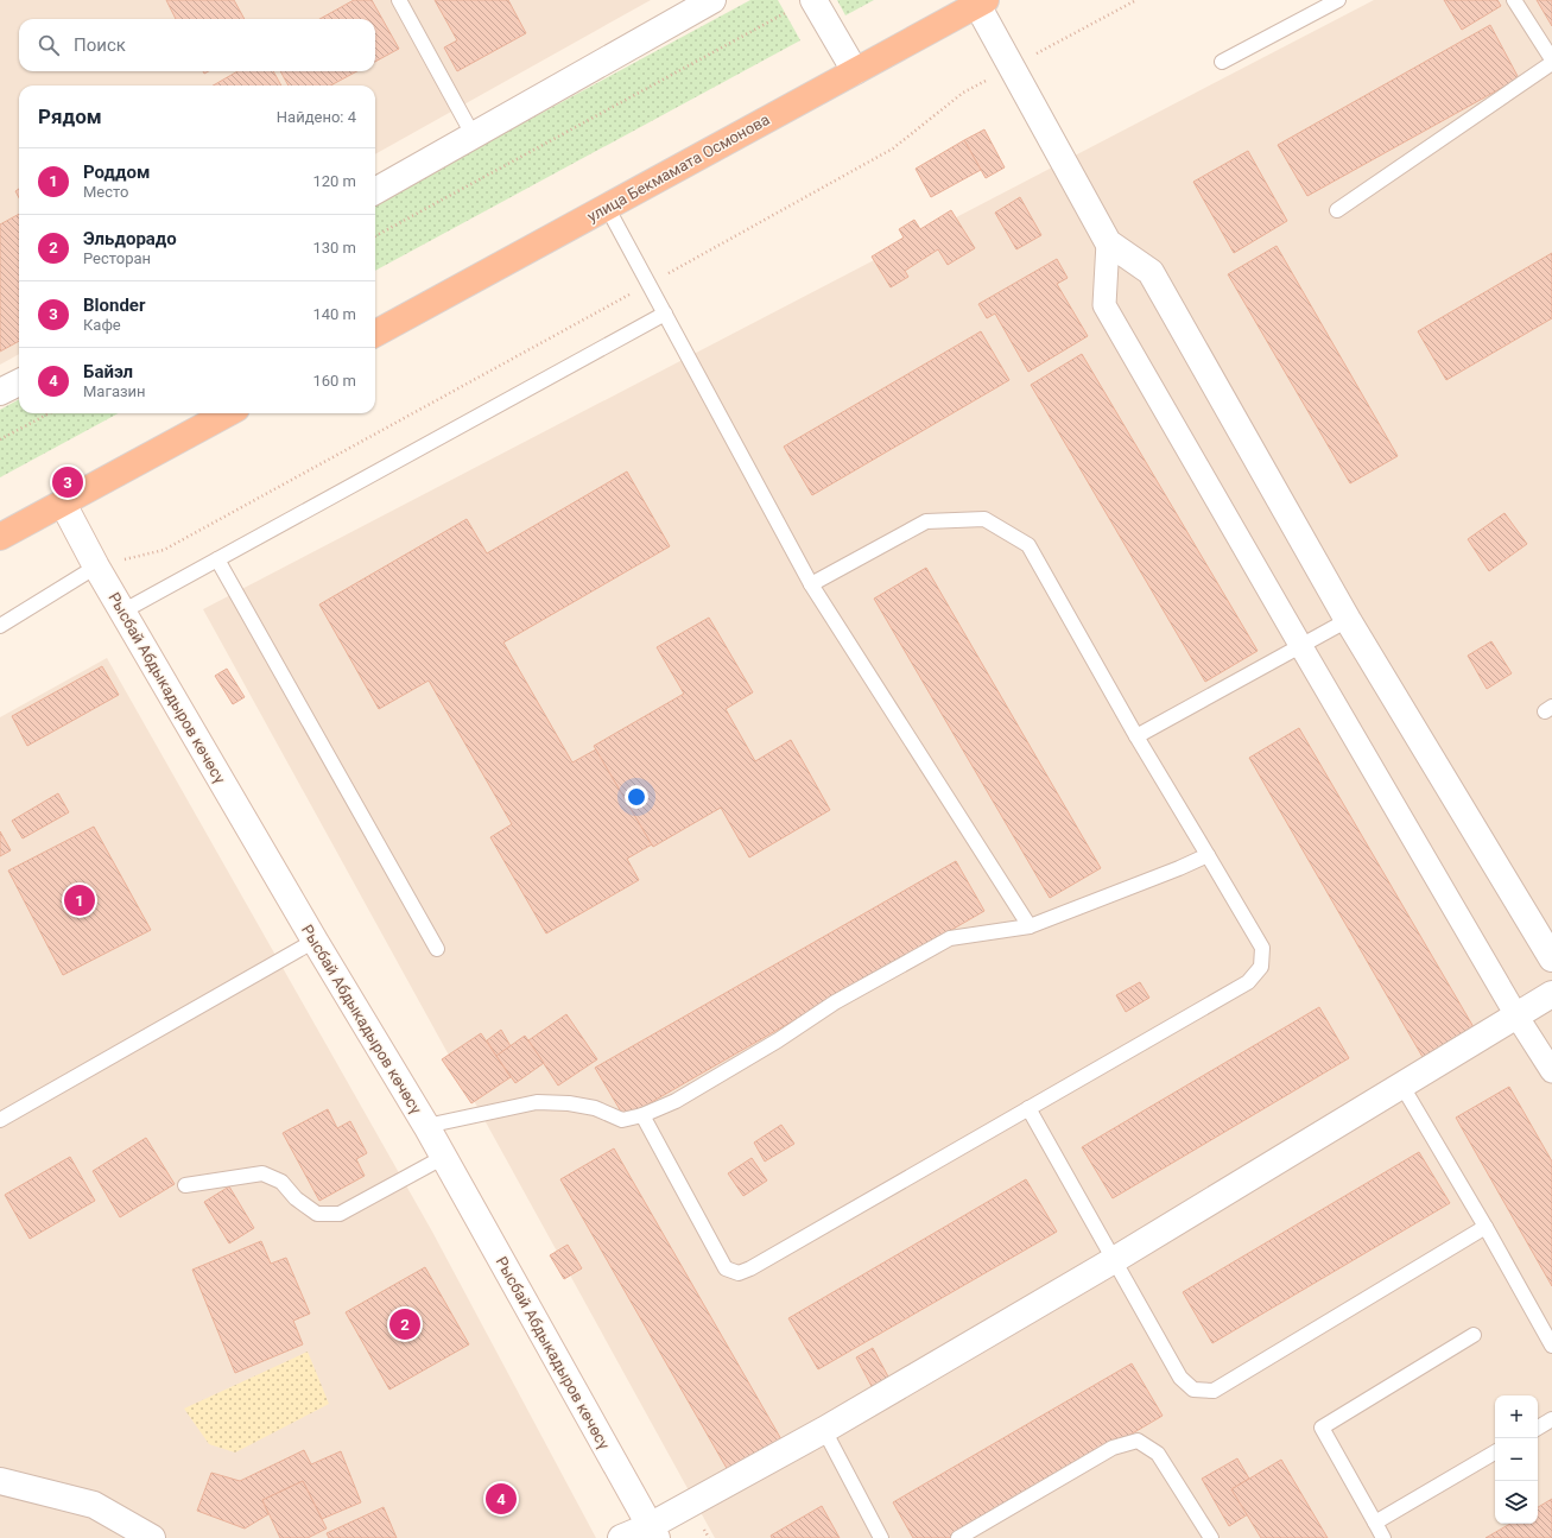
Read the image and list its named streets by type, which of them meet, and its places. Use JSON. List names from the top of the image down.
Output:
{
  "streets": {
    "highway": ["улица Бекмамата Осмонова"],
    "street": ["Рысбай Абдыкадыров көчөсү"]
  },
  "page": {
    "search": "Поиск",
    "heading": ["Рядом", "Найдено: 4"],
    "list": [
      {
        "mark": "1",
        "name": "Роддом",
        "note": "Место",
        "value": "120 m"
      },
      {
        "mark": "2",
        "name": "Эльдорадо",
        "note": "Ресторан",
        "value": "130 m"
      },
      {
        "mark": "3",
        "name": "Blonder",
        "note": "Кафе",
        "value": "140 m"
      },
      {
        "mark": "4",
        "name": "Байэл",
        "note": "Магазин",
        "value": "160 m"
      }
    ],
    "pins": [
      "3",
      "1",
      "2",
      "4"
    ],
    "map_buttons": ["+", "−"]
  }
}
